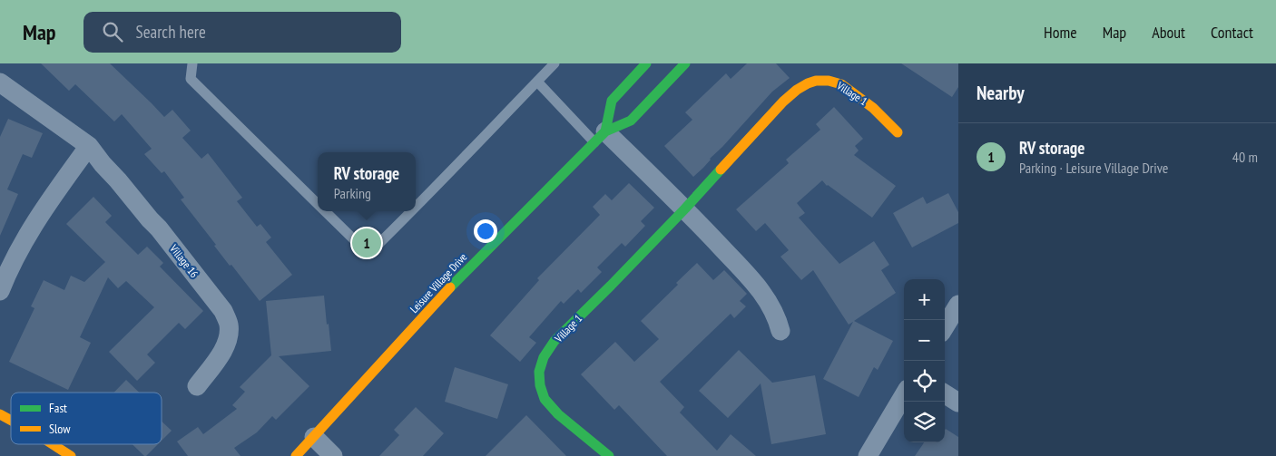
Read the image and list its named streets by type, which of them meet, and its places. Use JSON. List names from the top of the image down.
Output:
{
  "streets": {
    "street": ["Village 1", "Village 16", "Leisure Village Drive"]
  },
  "legend": ["Fast", "Slow"],
  "page": {
    "header": "Map",
    "search": "Search here",
    "nav": [
      "Home",
      "Map",
      "About",
      "Contact"
    ],
    "heading": "Nearby",
    "list": [
      {
        "mark": "1",
        "name": "RV storage",
        "note": "Parking · Leisure Village Drive",
        "value": "40 m"
      }
    ],
    "popup": ["RV storage", "Parking"],
    "pins": "1",
    "map_buttons": ["+", "−"]
  }
}
